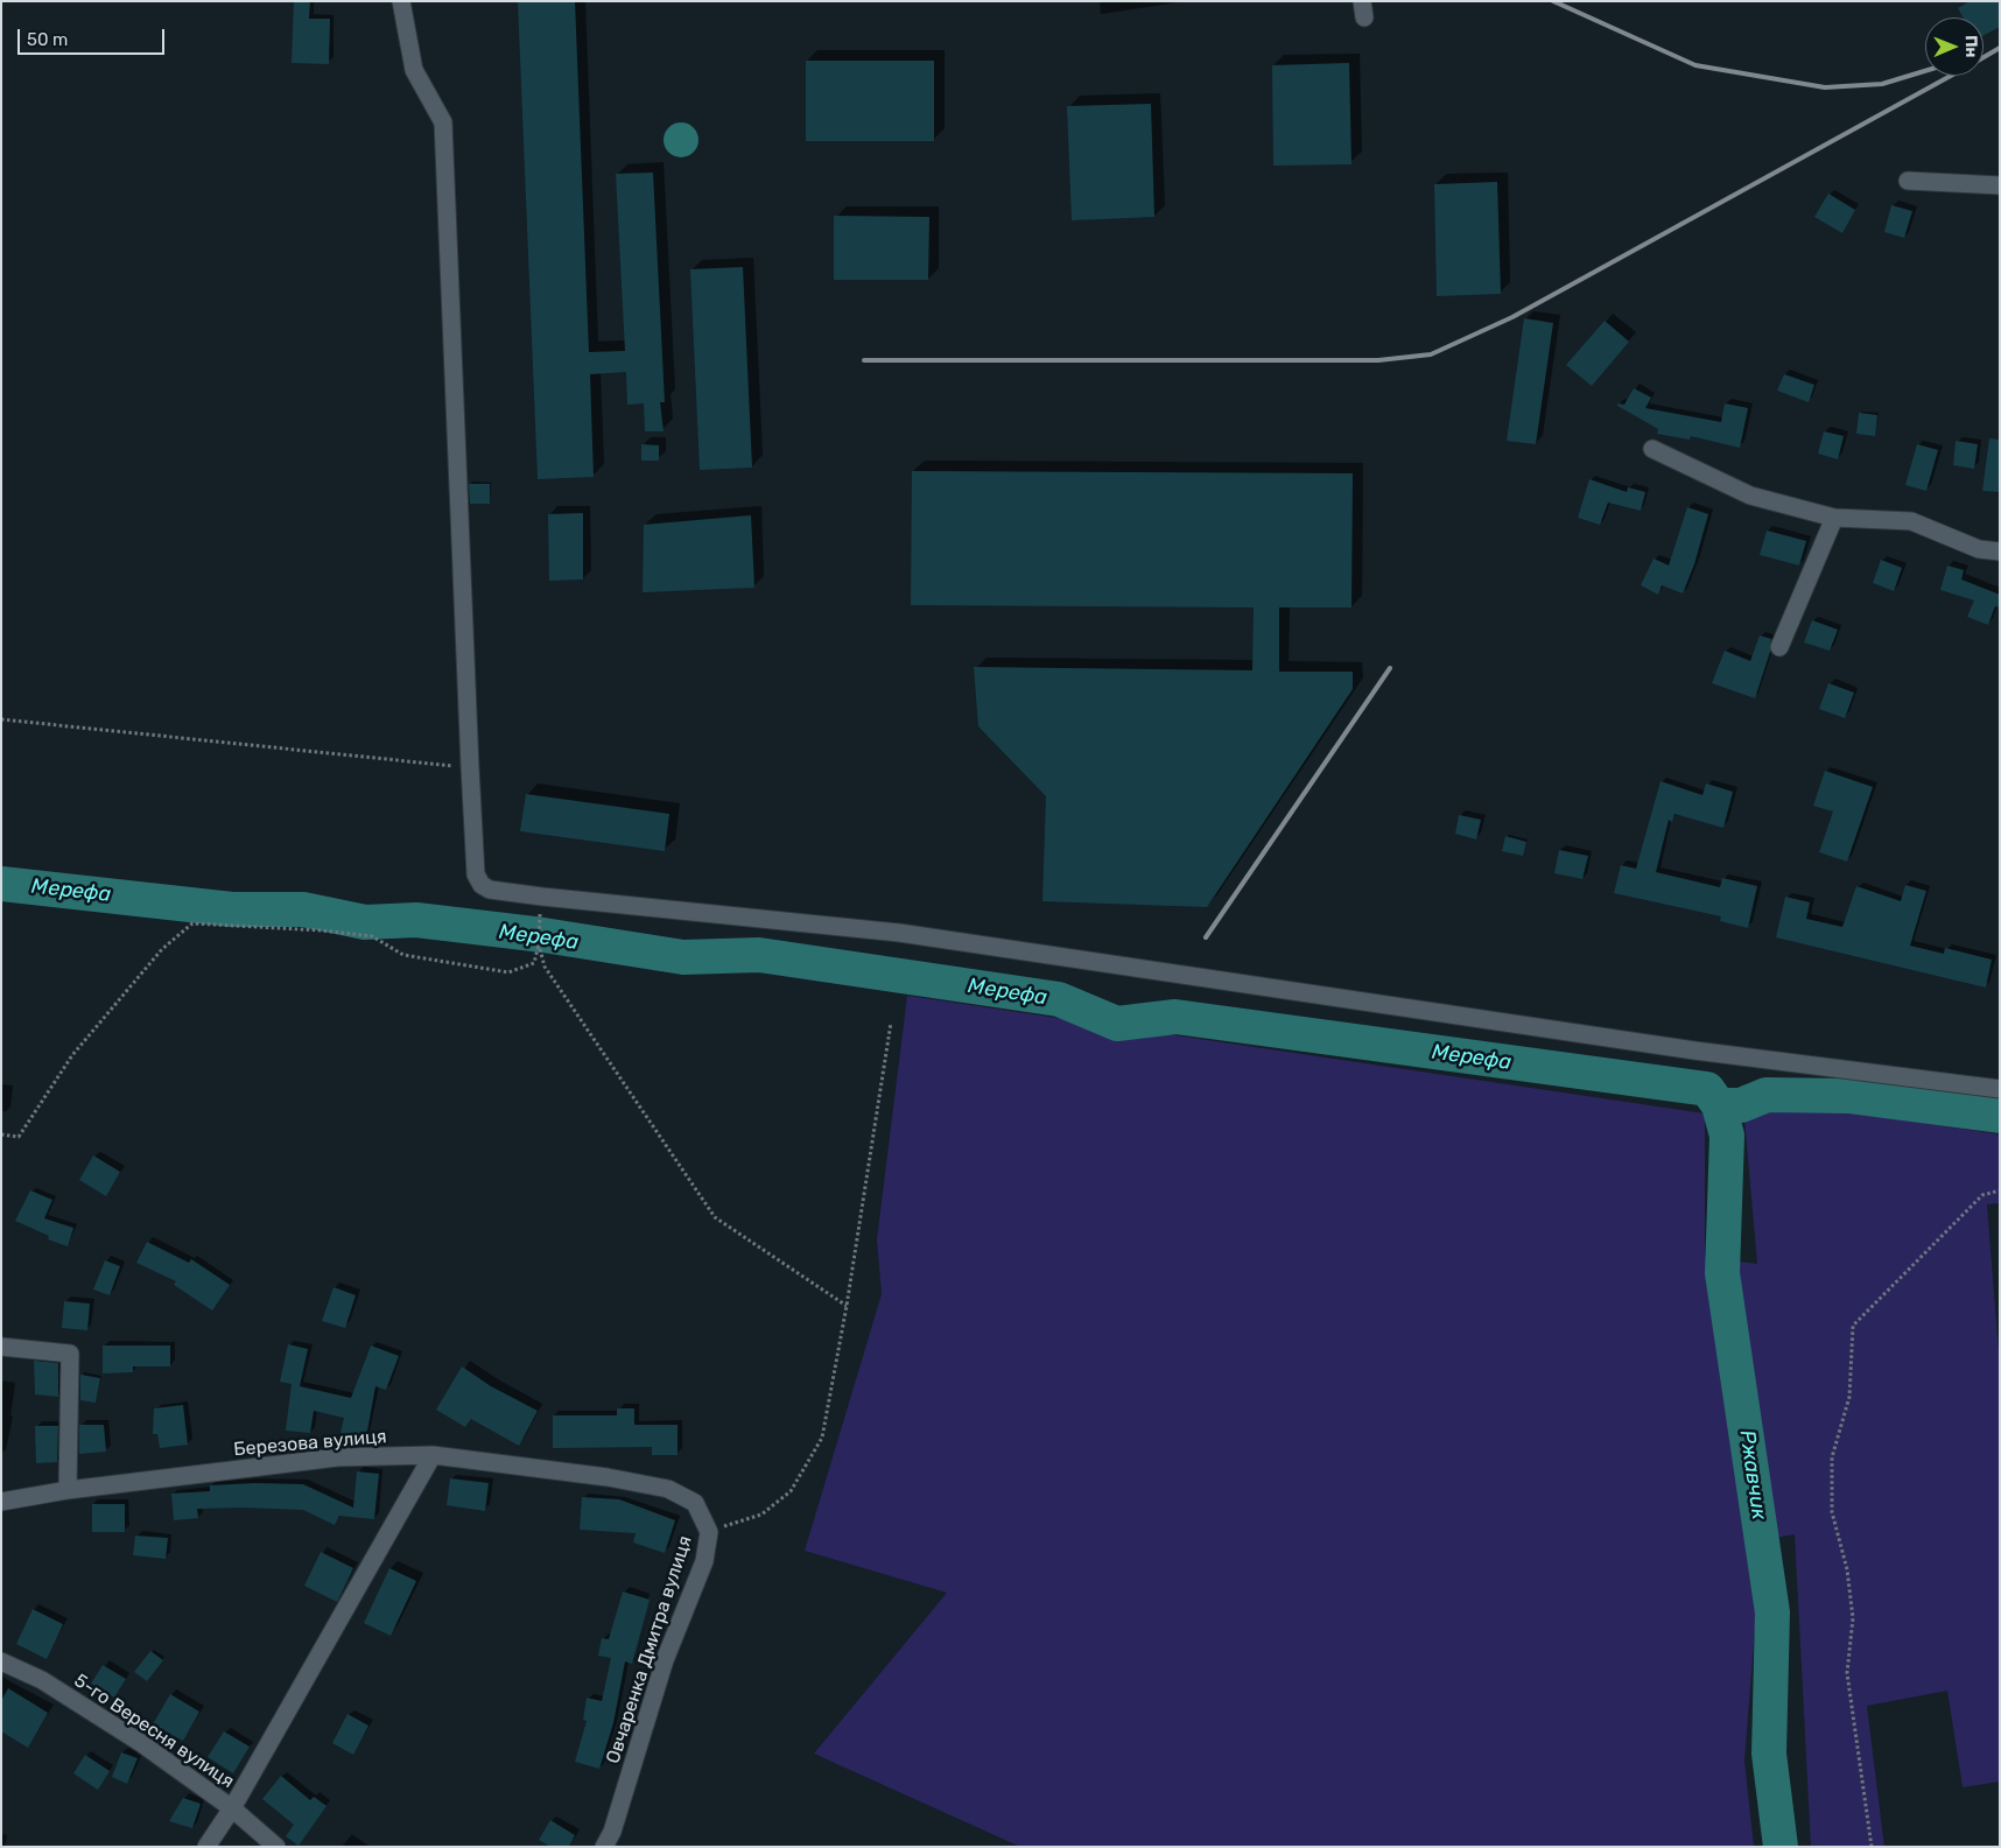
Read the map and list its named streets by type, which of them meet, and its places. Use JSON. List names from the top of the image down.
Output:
{
  "streets": {
    "street": ["Березова вулиця", "Овчаренка Дмитра вулиця", "5-го Вересня вулиця"]
  },
  "crossings": [
    ["Березова вулиця", "Овчаренка Дмитра вулиця"]
  ],
  "water": ["Мерефа", "Ржавчик"],
  "scale_bar": "50 m",
  "north": "right"
}
